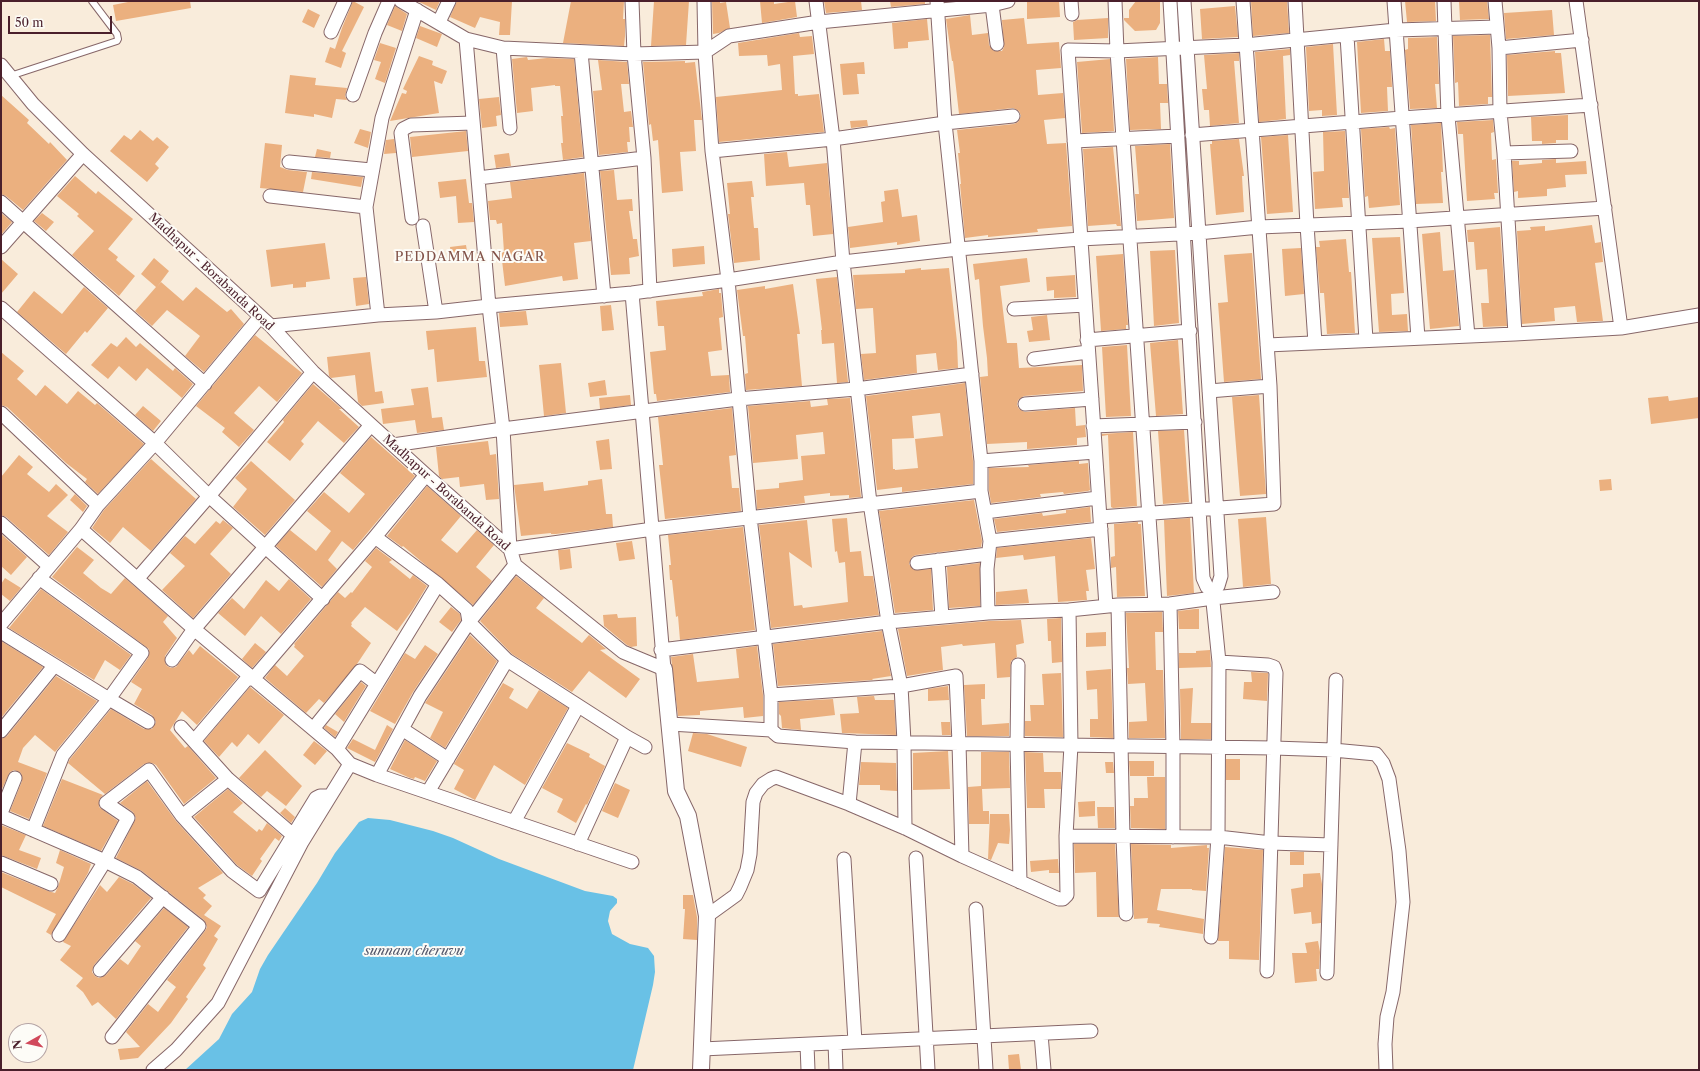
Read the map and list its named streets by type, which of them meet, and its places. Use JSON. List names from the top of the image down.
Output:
{
  "streets": {
    "street": ["Madhapur - Borabanda Road"]
  },
  "districts": ["PEDDAMMA NAGAR"],
  "water": ["sunnam cheruvu"],
  "scale_bar": "50 m",
  "north": "left"
}
